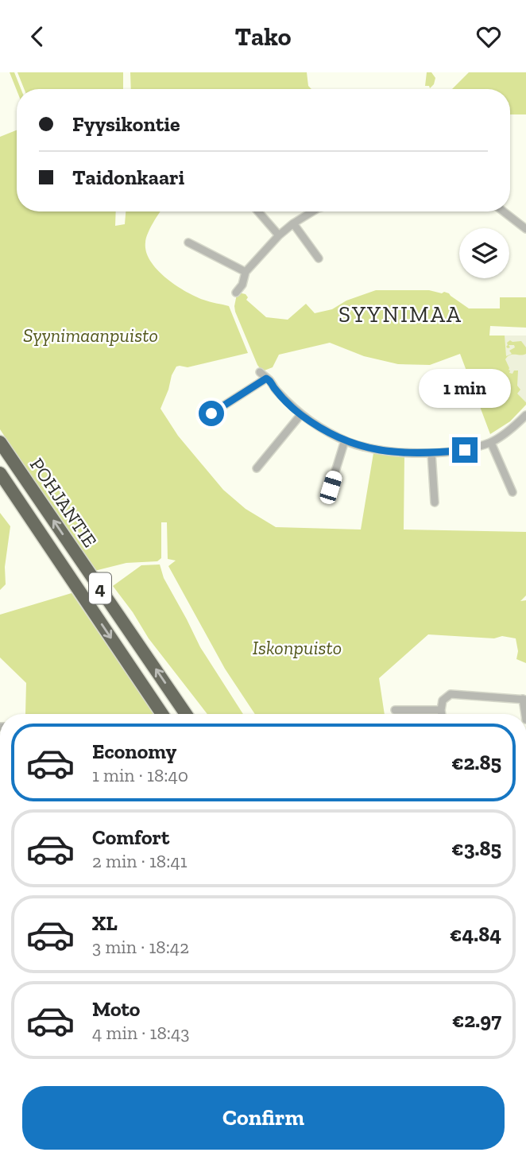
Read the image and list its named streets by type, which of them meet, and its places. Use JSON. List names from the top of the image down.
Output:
{
  "streets": {
    "highway": ["POHJANTIE", "4"]
  },
  "districts": ["SYYNIMAA"],
  "parks": ["Syynimaanpuisto", "Iskonpuisto"],
  "page": {
    "header": "Tako",
    "banner": ["Fyysikontie", "Taidonkaari"],
    "bubble": "1 min",
    "list": [
      {
        "name": "Economy",
        "note": "1 min · 18:40",
        "value": "€2.85"
      },
      {
        "name": "Comfort",
        "note": "2 min · 18:41",
        "value": "€3.85"
      },
      {
        "name": "XL",
        "note": "3 min · 18:42",
        "value": "€4.84"
      },
      {
        "name": "Moto",
        "note": "4 min · 18:43",
        "value": "€2.97"
      }
    ],
    "buttons": "Confirm"
  }
}
